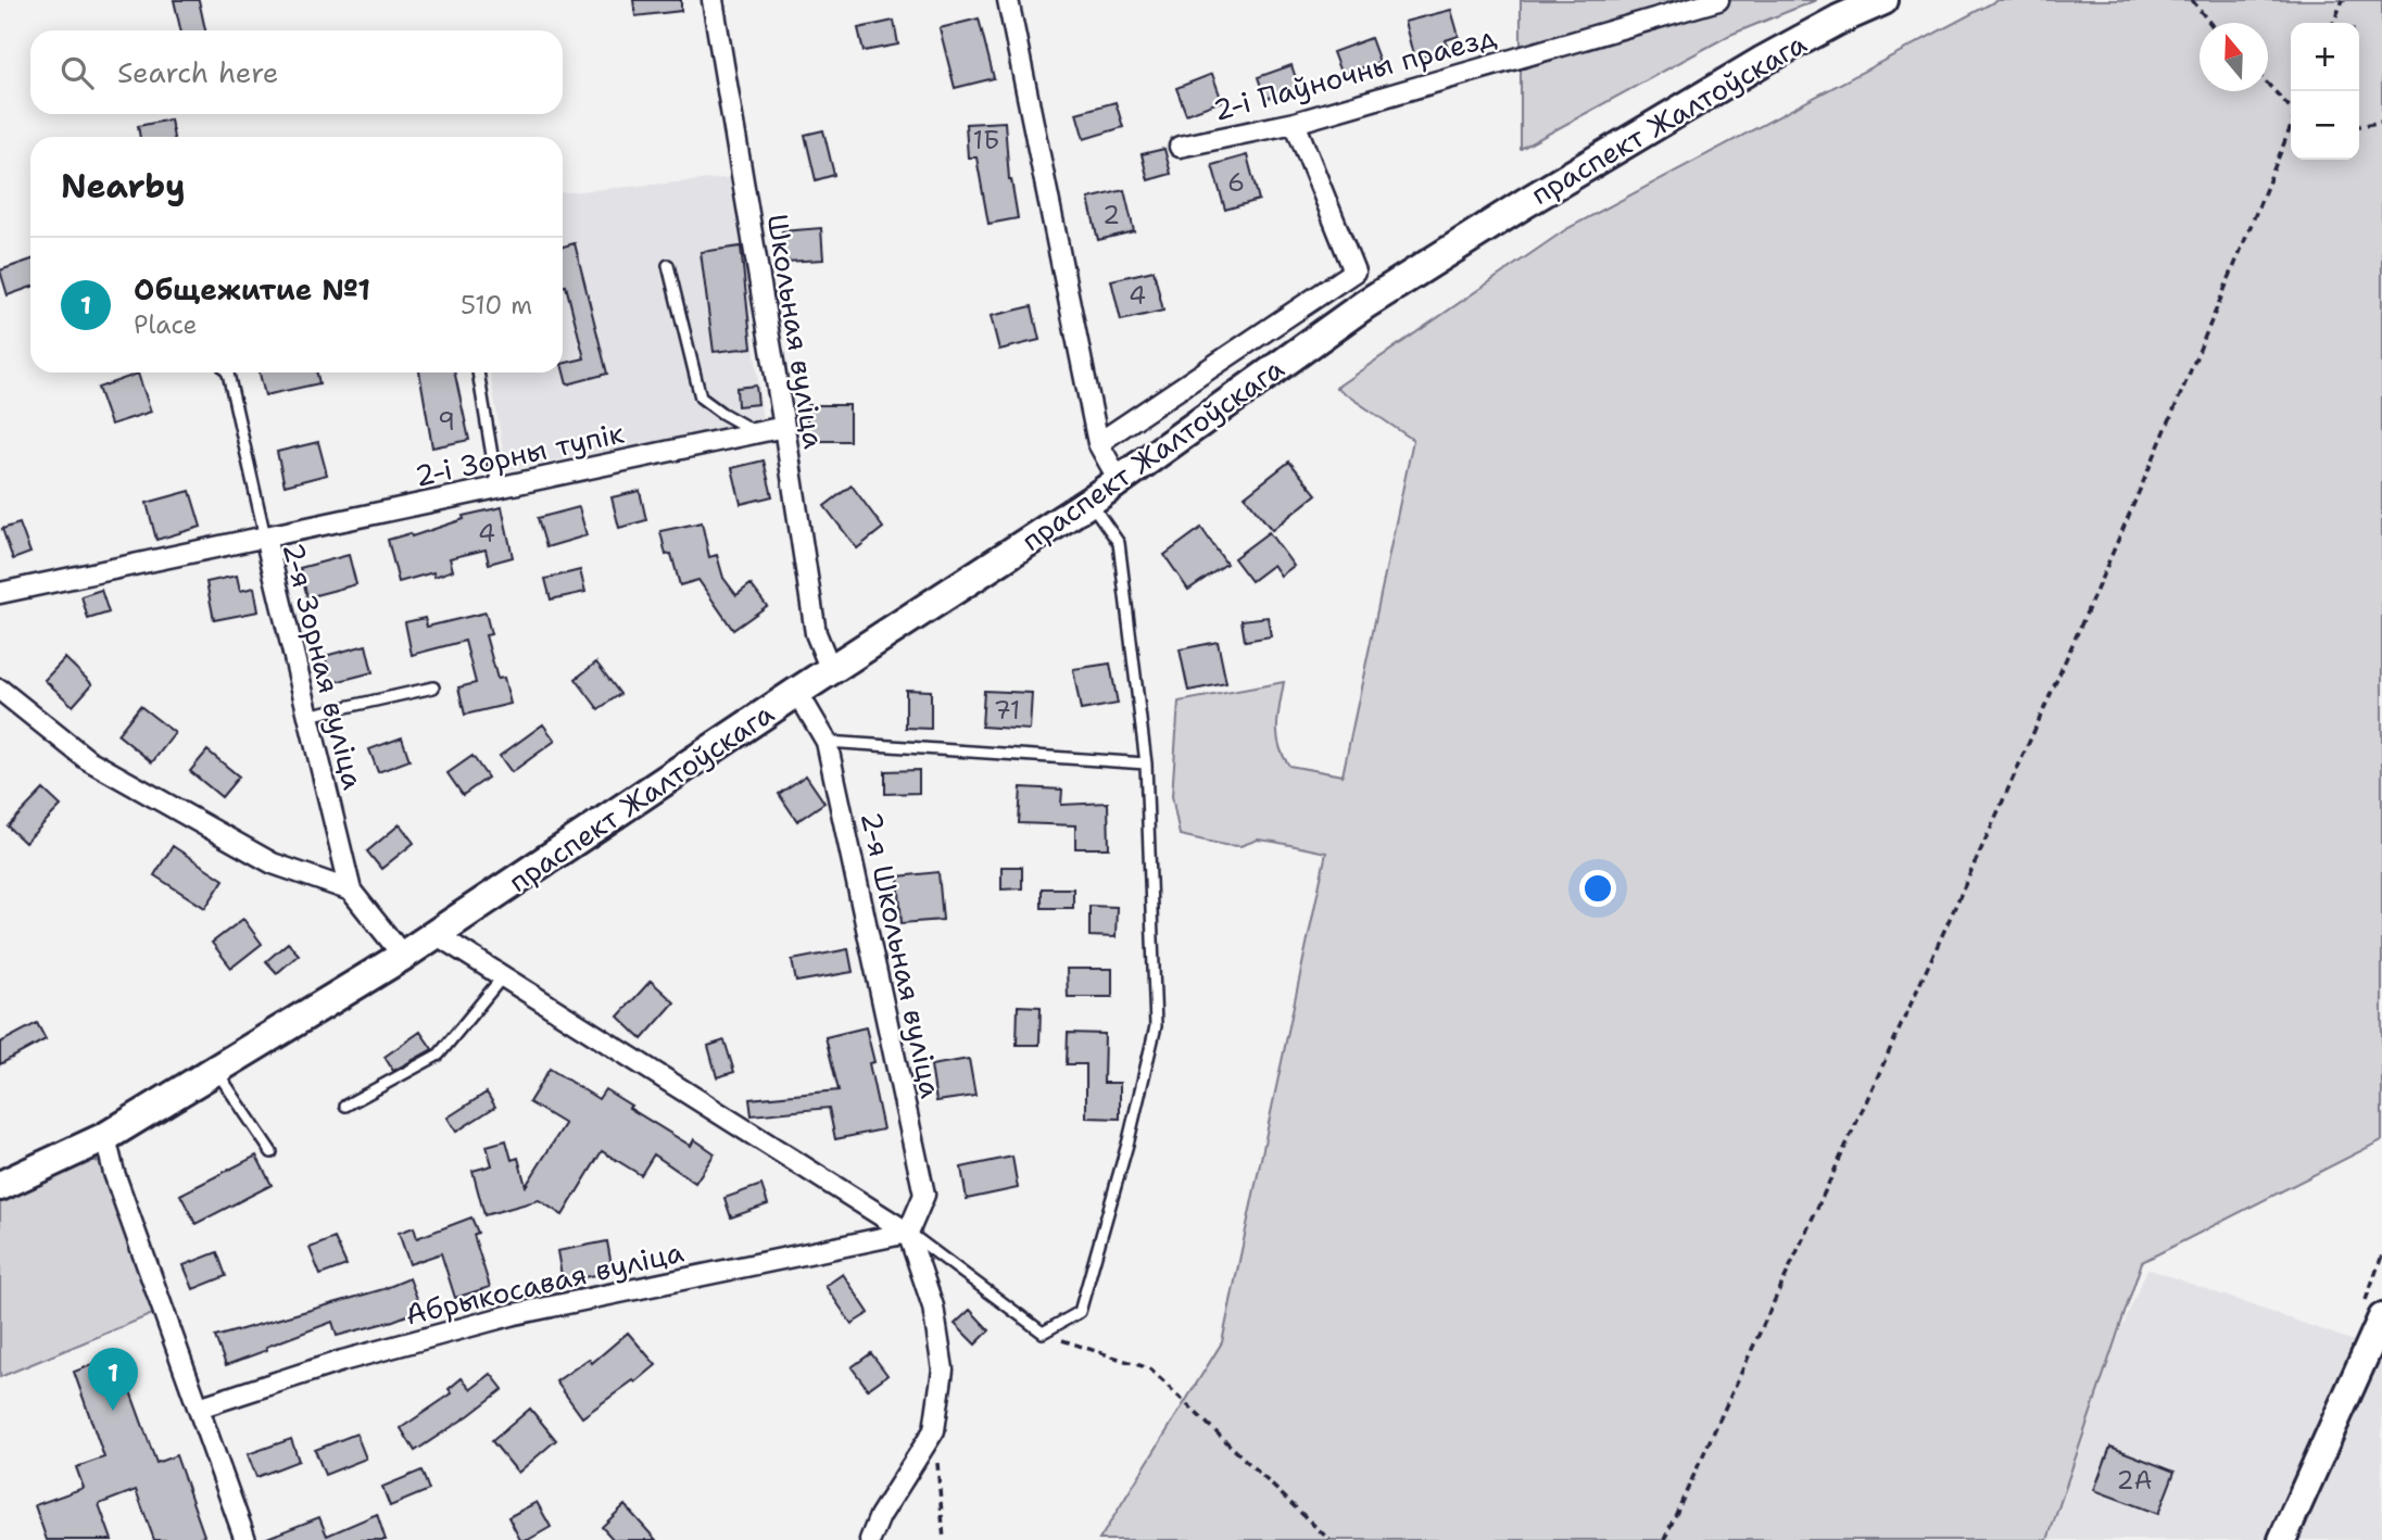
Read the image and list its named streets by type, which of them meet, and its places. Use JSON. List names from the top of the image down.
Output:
{
  "streets": {
    "main road": ["праспект Жалтоўскага"],
    "street": [
      "2-і Паўночны праезд",
      "Школьная вуліца",
      "2-і Зорны тупік",
      "2-я Зорная вуліца",
      "2-я Школьная вуліца",
      "Абрыкосавая вуліца"
    ]
  },
  "crossings": [
    ["праспект Жалтоўскага", "Школьная вуліца"],
    ["праспект Жалтоўскага", "2-я Зорная вуліца"],
    ["праспект Жалтоўскага", "2-я Школьная вуліца"],
    ["Школьная вуліца", "2-і Зорны тупік"],
    ["2-і Зорны тупік", "2-я Зорная вуліца"],
    ["2-я Школьная вуліца", "Абрыкосавая вуліца"]
  ],
  "house_numbers": [
    "1Б",
    "6",
    "2",
    "4",
    "9",
    "4",
    "71",
    "2А"
  ],
  "north": "top",
  "page": {
    "map_buttons": ["+", "−"],
    "search": "Search here",
    "heading": "Nearby",
    "list": [
      {
        "mark": "1",
        "name": "Общежитие №1",
        "note": "Place",
        "value": "510 m"
      }
    ],
    "pins": "1"
  }
}
